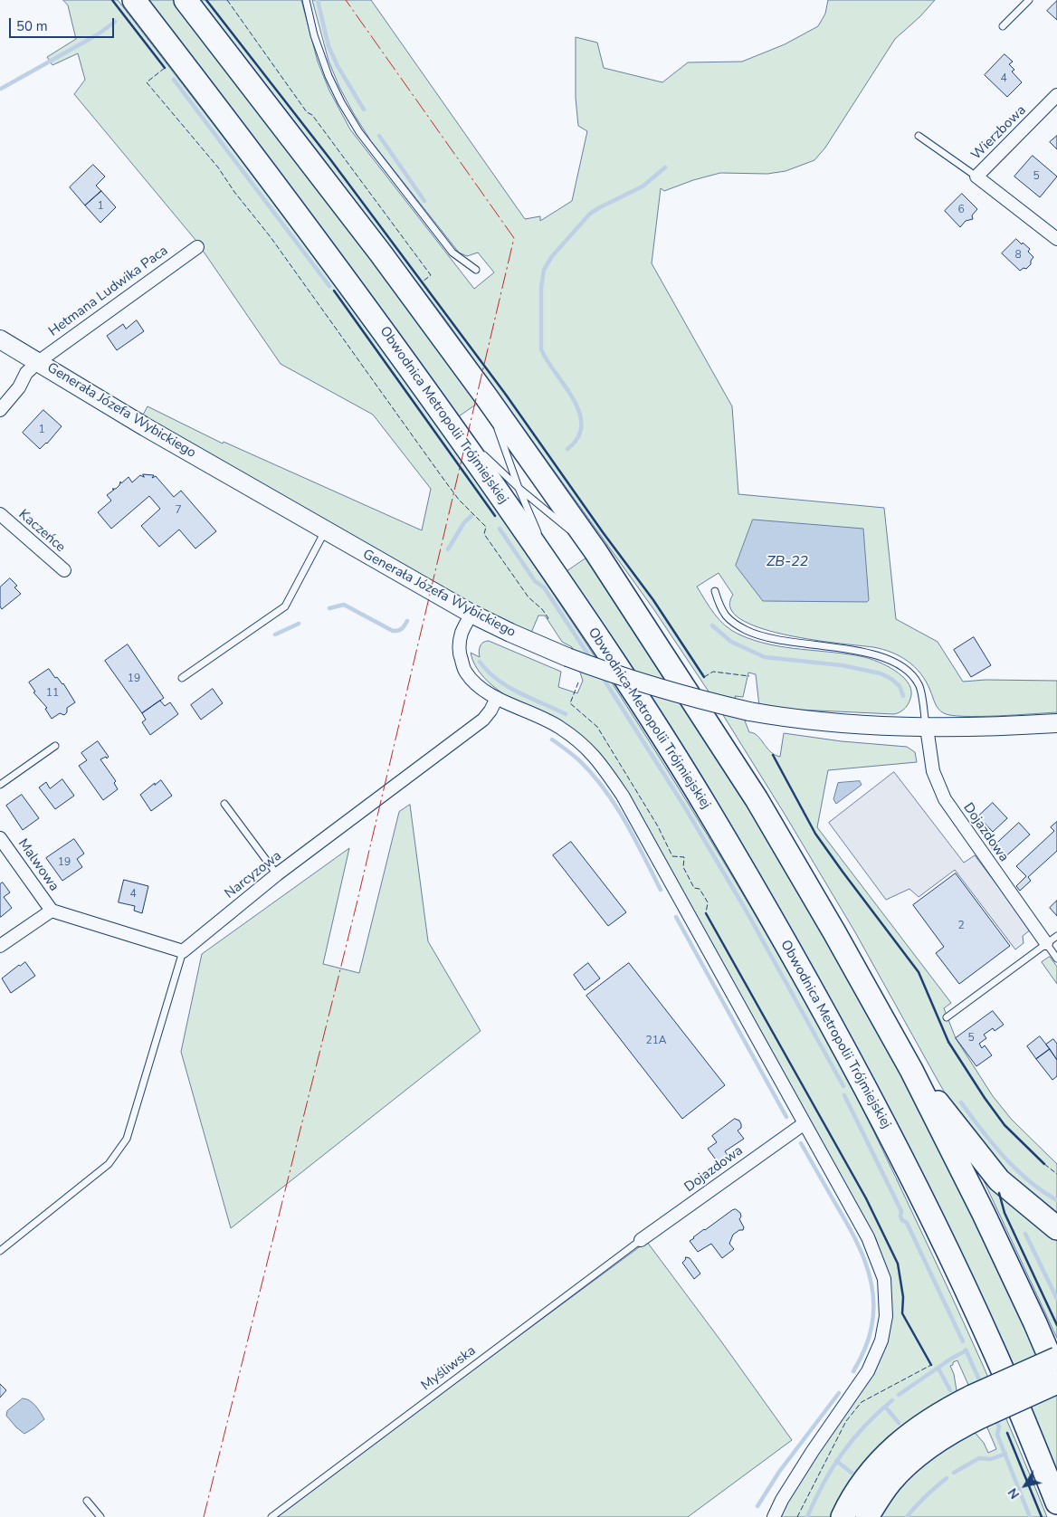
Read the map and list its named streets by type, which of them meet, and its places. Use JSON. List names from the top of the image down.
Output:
{
  "streets": {
    "highway": ["Obwodnica Metropolii Trójmiejskiej"],
    "main road": ["Generała Józefa Wybickiego"],
    "street": [
      "Wierzbowa",
      "Hetmana Ludwika Paca",
      "Kaczeńce",
      "Dojazdowa",
      "Malwowa",
      "Narcyzowa"
    ],
    "lane": ["Myśliwska"]
  },
  "crossings": [
    ["Hetmana Ludwika Paca", "Generała Józefa Wybickiego"],
    ["Generała Józefa Wybickiego", "Dojazdowa"],
    ["Dojazdowa", "Myśliwska"]
  ],
  "water": ["ZB-22"],
  "house_numbers": [
    "4",
    "5",
    "1",
    "6",
    "8",
    "1",
    "7",
    "19",
    "11",
    "19",
    "4",
    "2",
    "5",
    "21A"
  ],
  "scale_bar": "50 m",
  "north": "bottom left"
}
